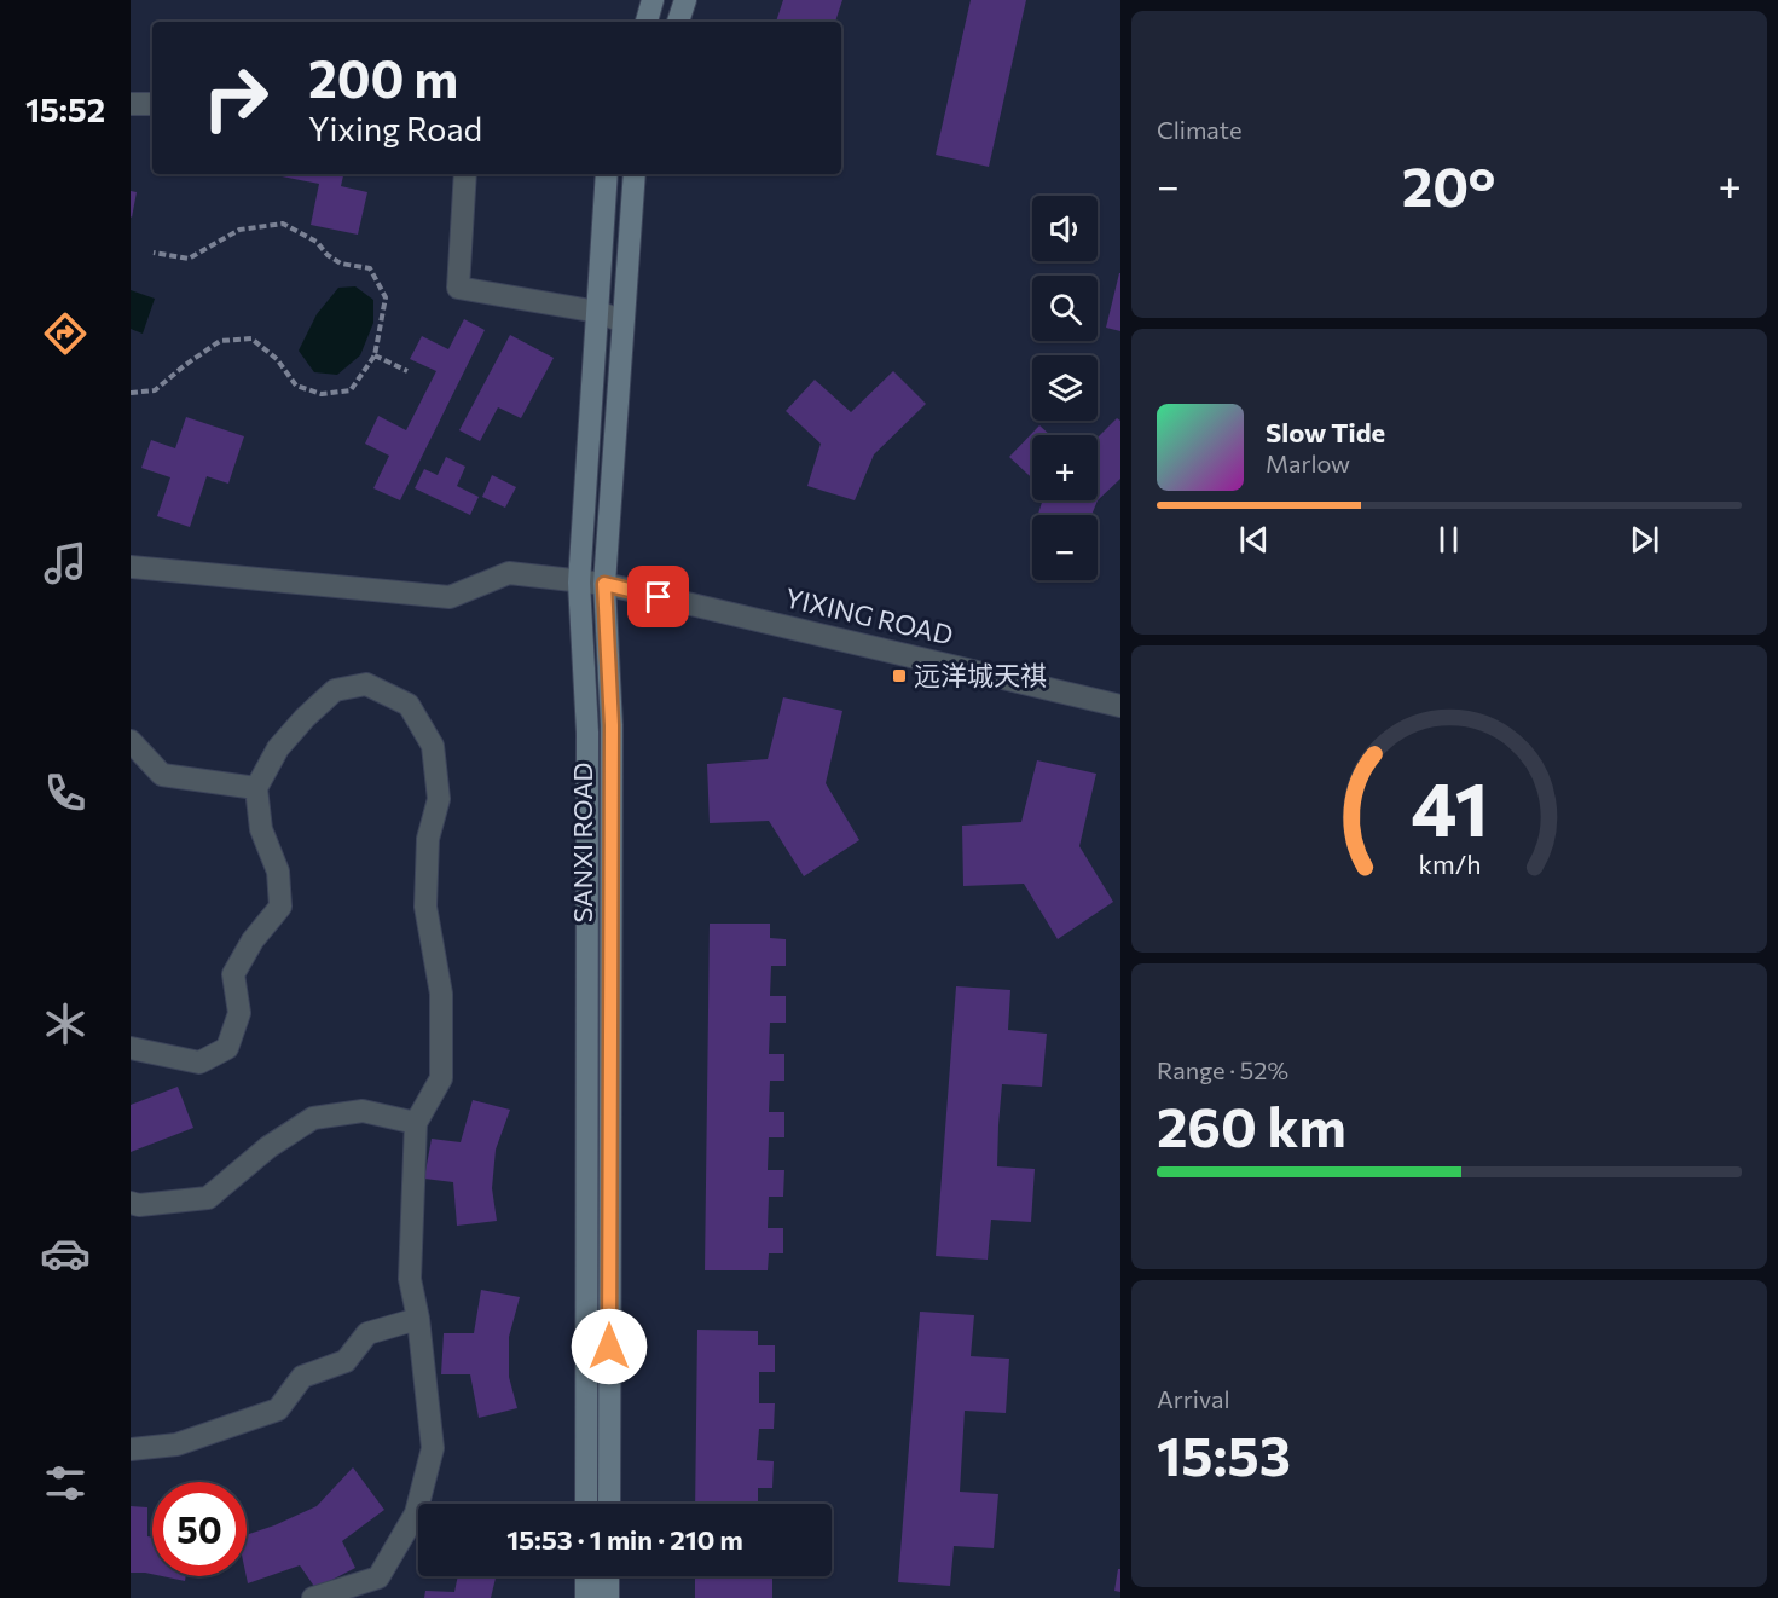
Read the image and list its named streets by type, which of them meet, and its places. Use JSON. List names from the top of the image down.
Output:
{
  "streets": {
    "main road": ["SANXI ROAD"],
    "street": ["YIXING ROAD"]
  },
  "crossings": [
    ["YIXING ROAD", "SANXI ROAD"]
  ],
  "places": {
    "transit": ["远洋城天祺"]
  },
  "page": {
    "tabs": "15:52",
    "tile": [
      "Climate",
      ["Range · 52%", "260 km"],
      ["Arrival", "15:53"]
    ],
    "turn": ["200 m", "Yixing Road"],
    "heat": ["−", "20°", "+"],
    "map_buttons": ["+", "−"],
    "song": ["Slow Tide", "Marlow"],
    "limit": "50",
    "trip": "15:53 · 1 min · 210 m",
    "gauge": ["41", "km/h"]
  }
}
